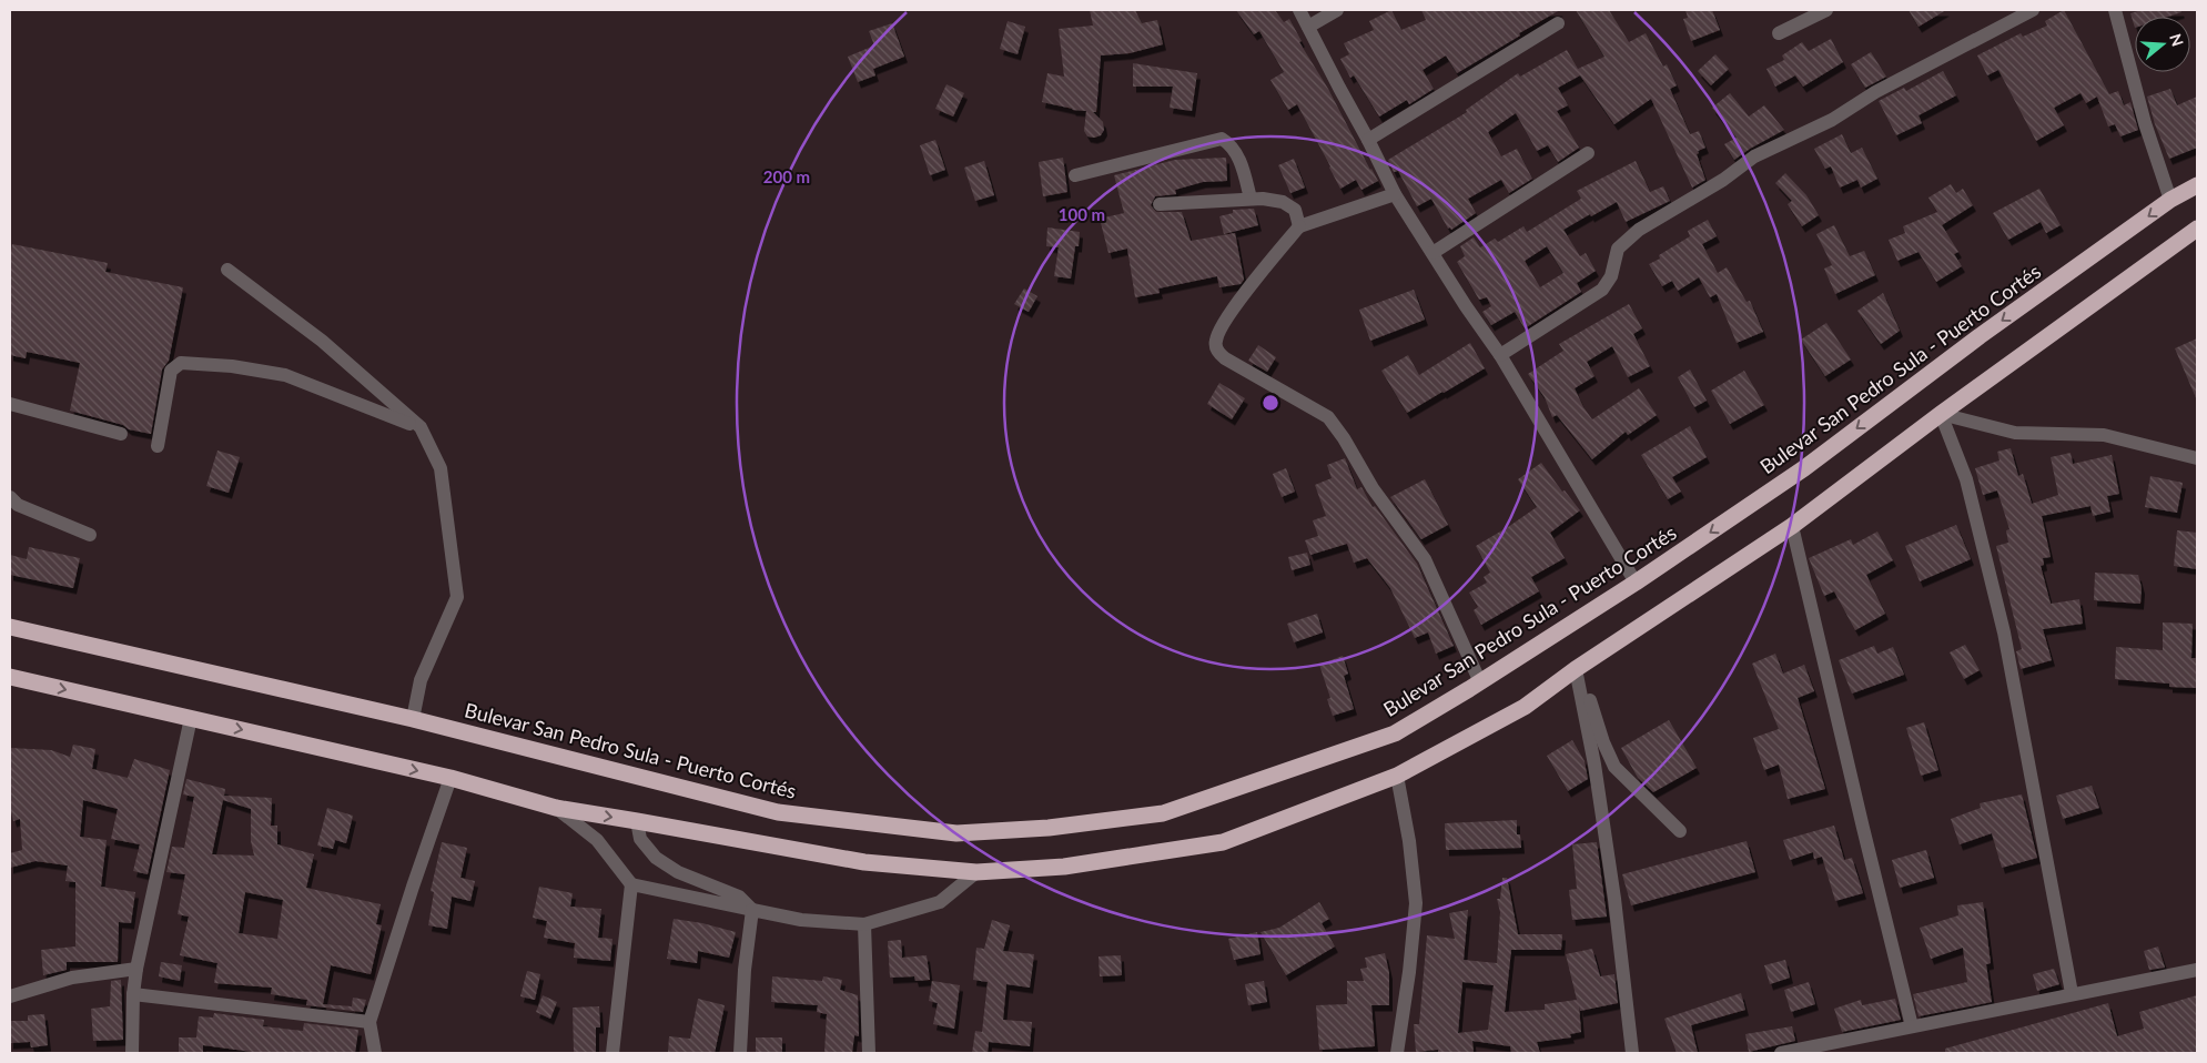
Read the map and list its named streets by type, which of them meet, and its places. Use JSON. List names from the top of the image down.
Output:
{
  "streets": {
    "highway": ["Bulevar San Pedro Sula - Puerto Cortés"]
  },
  "north": "right",
  "rings": ["200 m", "100 m"]
}
